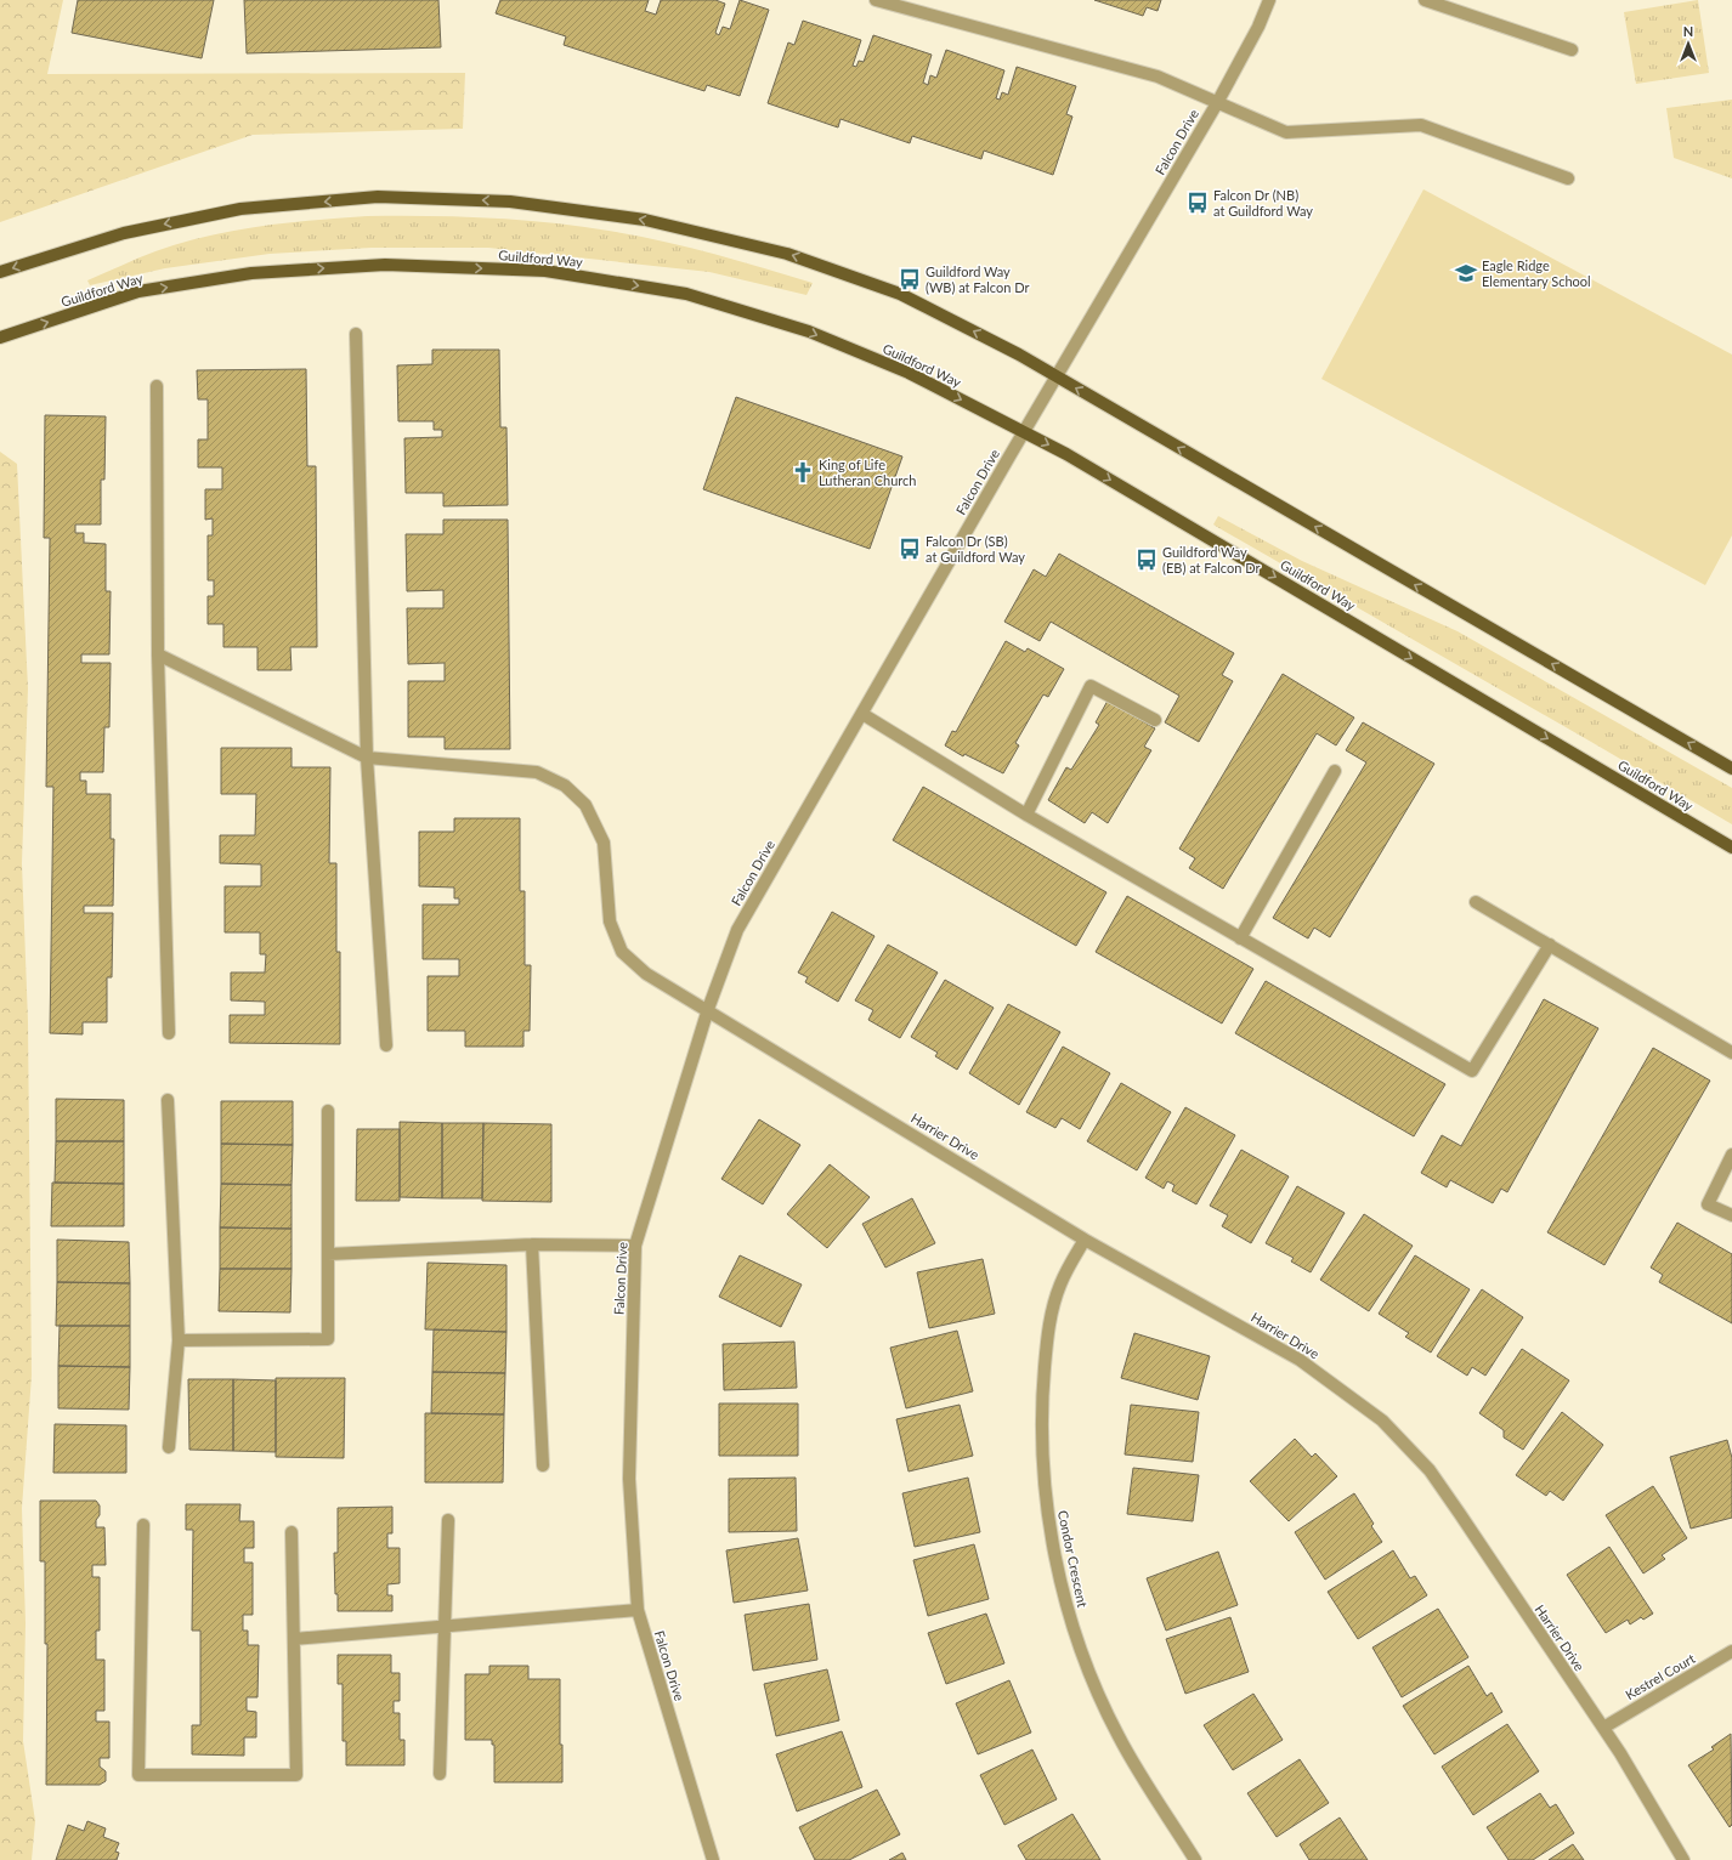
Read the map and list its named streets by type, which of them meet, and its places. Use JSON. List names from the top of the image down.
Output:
{
  "streets": {
    "main road": ["Guildford Way"],
    "street": [
      "Falcon Drive",
      "Harrier Drive",
      "Condor Crescent",
      "Kestrel Court"
    ]
  },
  "crossings": [
    ["Falcon Drive", "Guildford Way"],
    ["Falcon Drive", "Harrier Drive"],
    ["Harrier Drive", "Condor Crescent"],
    ["Harrier Drive", "Kestrel Court"]
  ],
  "places": {
    "bus stop": [
      "Falcon Dr (NB) at Guildford Way",
      "Guildford Way (WB) at Falcon Dr",
      "Falcon Dr (SB) at Guildford Way",
      "Guildford Way (EB) at Falcon Dr"
    ],
    "school or university": ["Eagle Ridge Elementary School"],
    "church": ["King of Life Lutheran Church"]
  },
  "north": "top"
}
